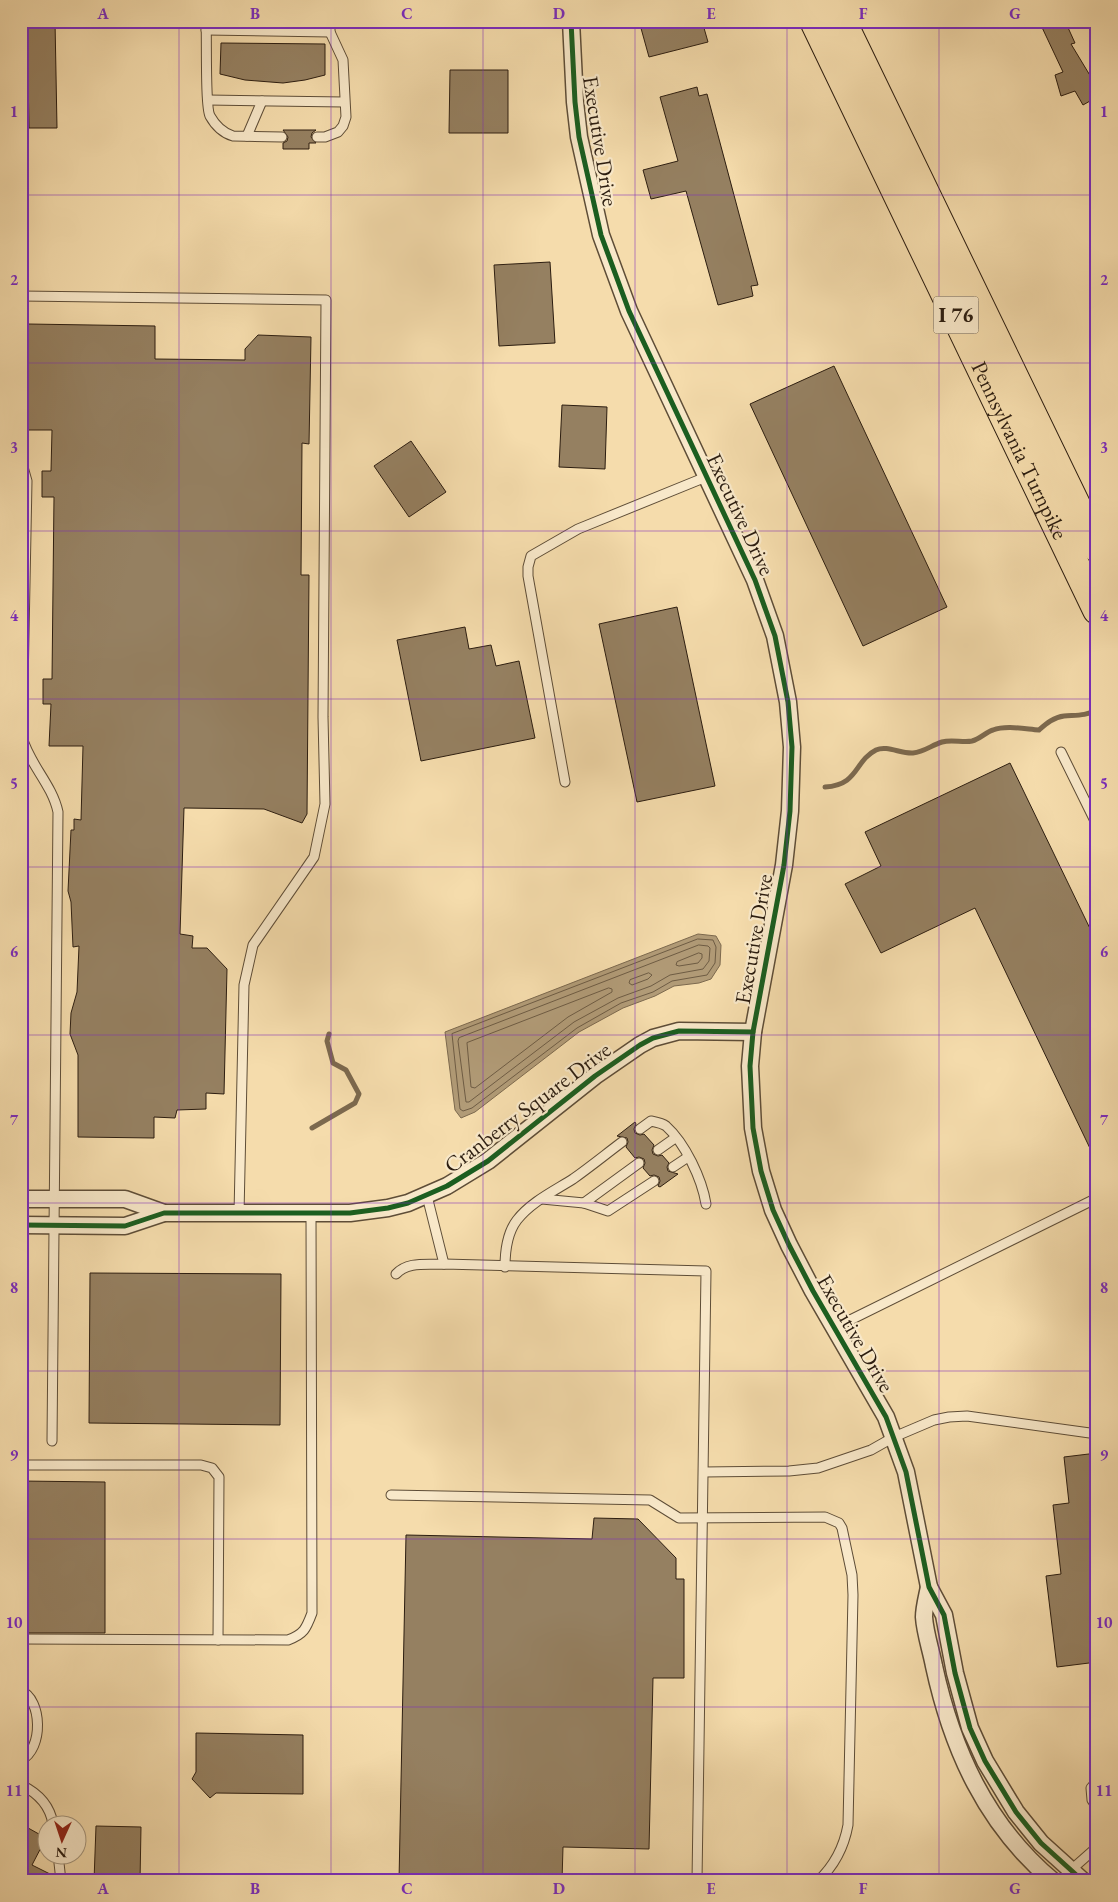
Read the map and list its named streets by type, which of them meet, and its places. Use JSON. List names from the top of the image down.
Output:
{
  "streets": {
    "highway": ["I 76", "Pennsylvania Turnpike"],
    "street": ["Executive Drive", "Cranberry Square Drive"]
  },
  "crossings": [
    ["Executive Drive", "Cranberry Square Drive"]
  ],
  "north": "bottom",
  "grid": {
    "columns": [
      "A",
      "B",
      "C",
      "D",
      "E",
      "F",
      "G"
    ],
    "rows": [
      "1",
      "2",
      "3",
      "4",
      "5",
      "6",
      "7",
      "8",
      "9",
      "10",
      "11"
    ]
  }
}
